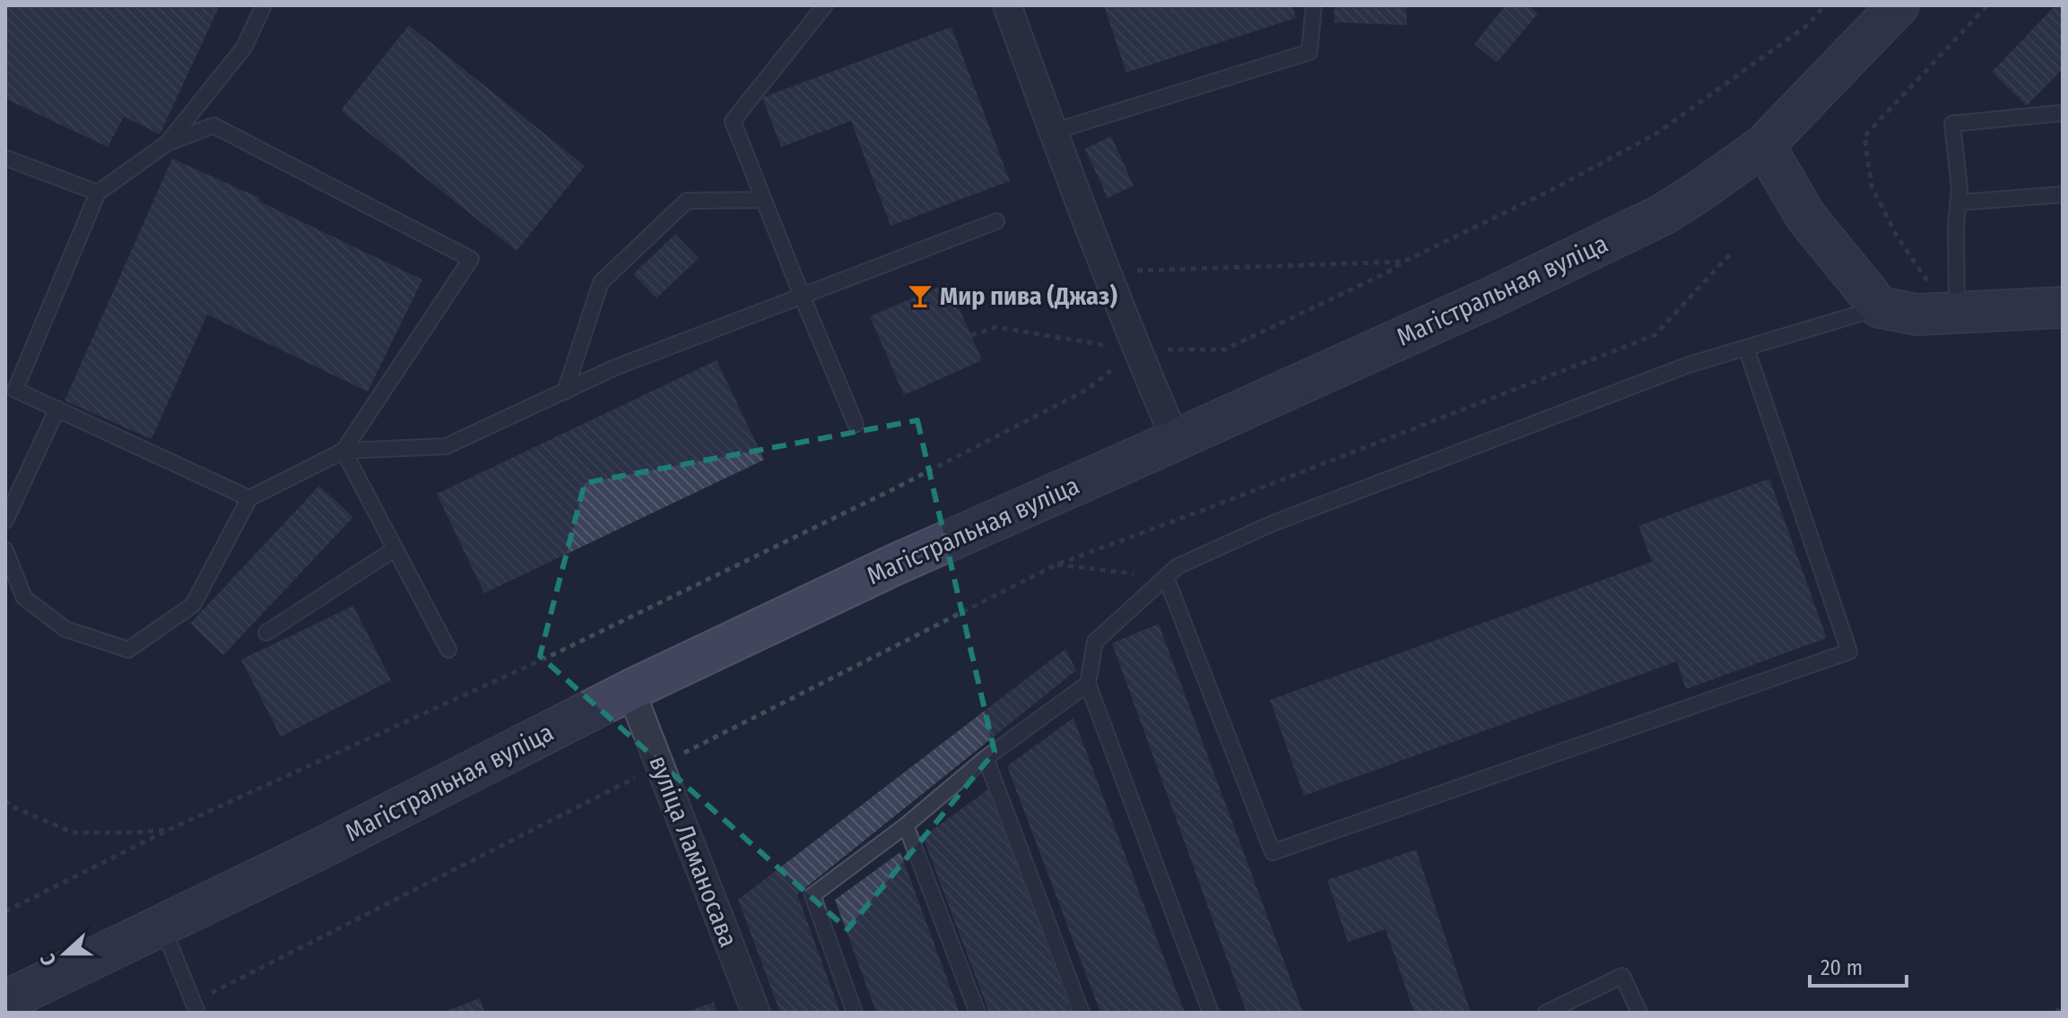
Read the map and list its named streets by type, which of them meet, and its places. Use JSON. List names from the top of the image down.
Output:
{
  "streets": {
    "main road": ["Магістральная вуліца"],
    "street": ["вуліца Ламаносава"]
  },
  "crossings": [
    ["Магістральная вуліца", "вуліца Ламаносава"]
  ],
  "places": {
    "bar": ["Мир пива (Джаз)"]
  },
  "scale_bar": "20 m",
  "north": "left"
}
